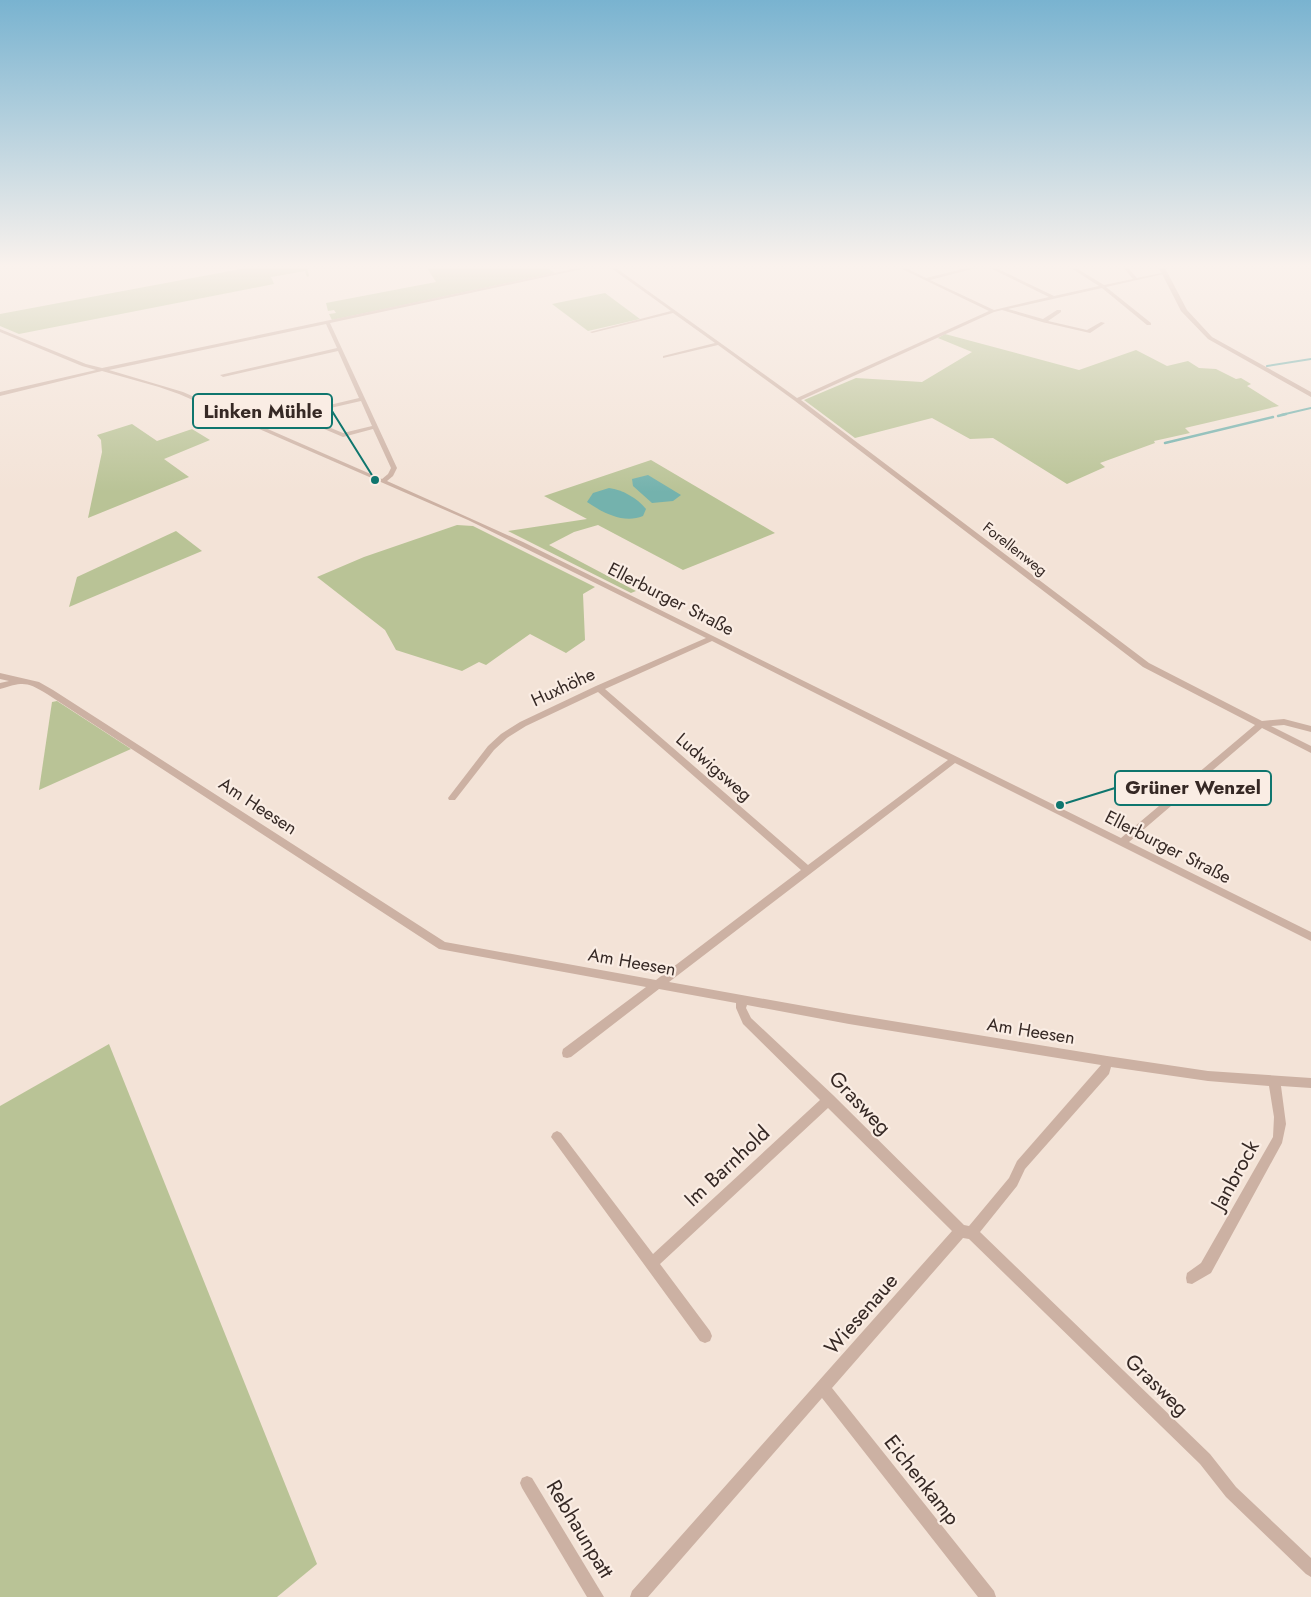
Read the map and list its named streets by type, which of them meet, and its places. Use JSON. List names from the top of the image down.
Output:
{
  "streets": {
    "street": [
      "Forellenweg",
      "Ellerburger Straße",
      "Huxhöhe",
      "Ludwigsweg",
      "Am Heesen",
      "Grasweg",
      "Im Barnhold",
      "Janbrock",
      "Wiesenaue",
      "Eichenkamp",
      "Rebhaunpatt"
    ]
  },
  "crossings": [
    ["Ellerburger Straße", "Huxhöhe"],
    ["Huxhöhe", "Ludwigsweg"],
    ["Am Heesen", "Grasweg"],
    ["Am Heesen", "Janbrock"],
    ["Am Heesen", "Wiesenaue"],
    ["Grasweg", "Im Barnhold"],
    ["Grasweg", "Wiesenaue"],
    ["Wiesenaue", "Eichenkamp"]
  ],
  "places": ["Linken Mühle", "Grüner Wenzel"]
}
